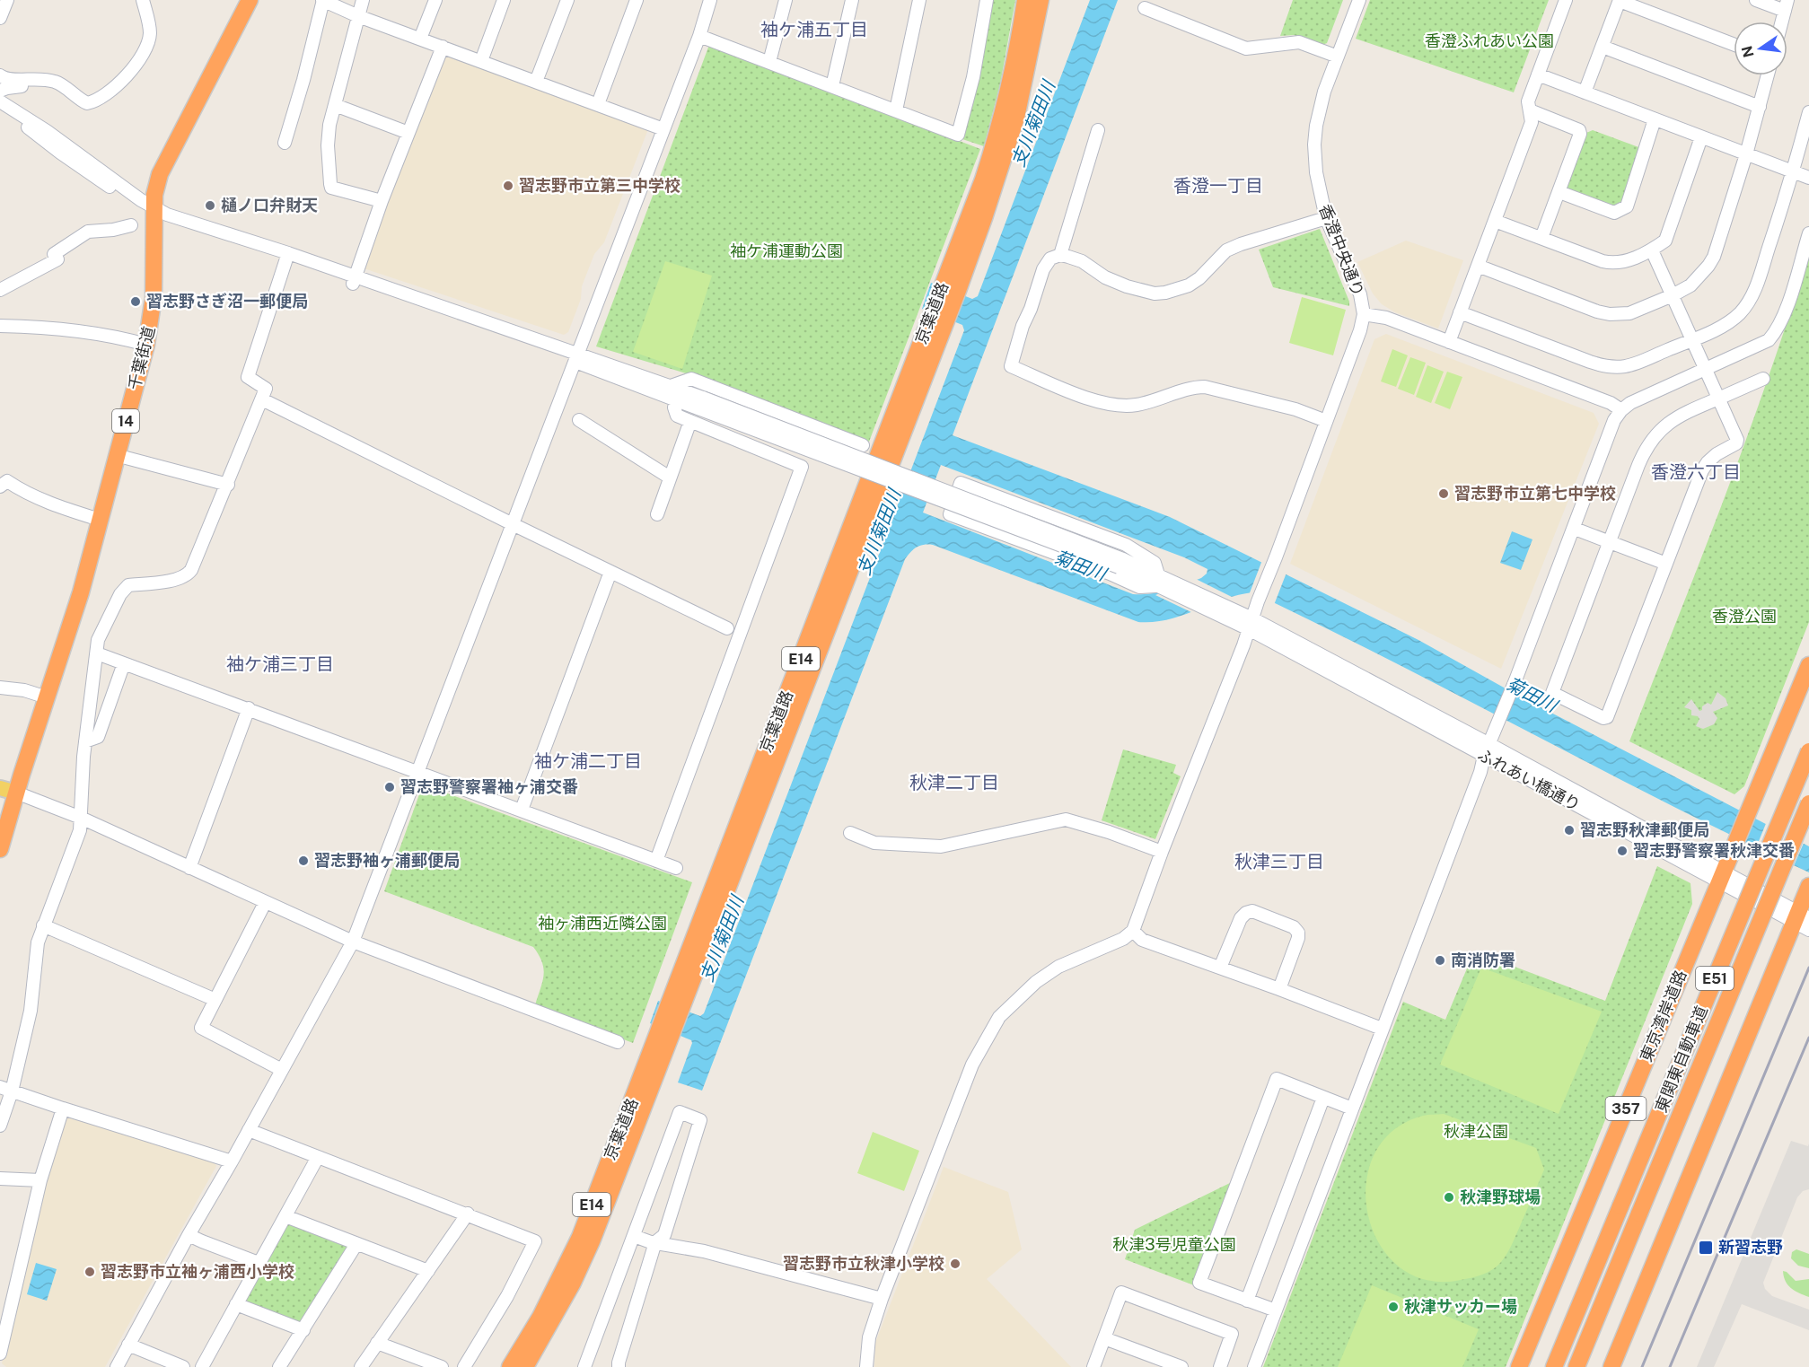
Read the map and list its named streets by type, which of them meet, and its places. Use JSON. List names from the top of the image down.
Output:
{
  "streets": {
    "highway": [
      "京葉道路",
      "千葉街道",
      "14",
      "E14",
      "E51",
      "東京湾岸道路",
      "東関東自動車道",
      "357"
    ],
    "street": ["香澄中央通り", "ふれあい橋通り"]
  },
  "crossings": [
    ["香澄中央通り", "ふれあい橋通り"],
    ["ふれあい橋通り", "東京湾岸道路"]
  ],
  "districts": [
    "袖ケ浦五丁目",
    "香澄一丁目",
    "香澄六丁目",
    "袖ケ浦三丁目",
    "袖ケ浦二丁目",
    "秋津二丁目",
    "秋津三丁目"
  ],
  "water": ["支川菊田川", "菊田川"],
  "parks": [
    "香澄ふれあい公園",
    "袖ケ浦運動公園",
    "香澄公園",
    "袖ヶ浦西近隣公園",
    "秋津公園",
    "秋津3号児童公園"
  ],
  "places": {
    "other": [
      "習志野市立第三中学校",
      "樋ノ口弁財天",
      "習志野さぎ沼一郵便局",
      "習志野市立第七中学校",
      "習志野警察署袖ヶ浦交番",
      "習志野秋津郵便局",
      "習志野警察署秋津交番",
      "習志野袖ヶ浦郵便局",
      "南消防署",
      "秋津野球場",
      "習志野市立秋津小学校",
      "習志野市立袖ヶ浦西小学校",
      "秋津サッカー場"
    ],
    "transit": ["新習志野"]
  },
  "north": "left"
}
